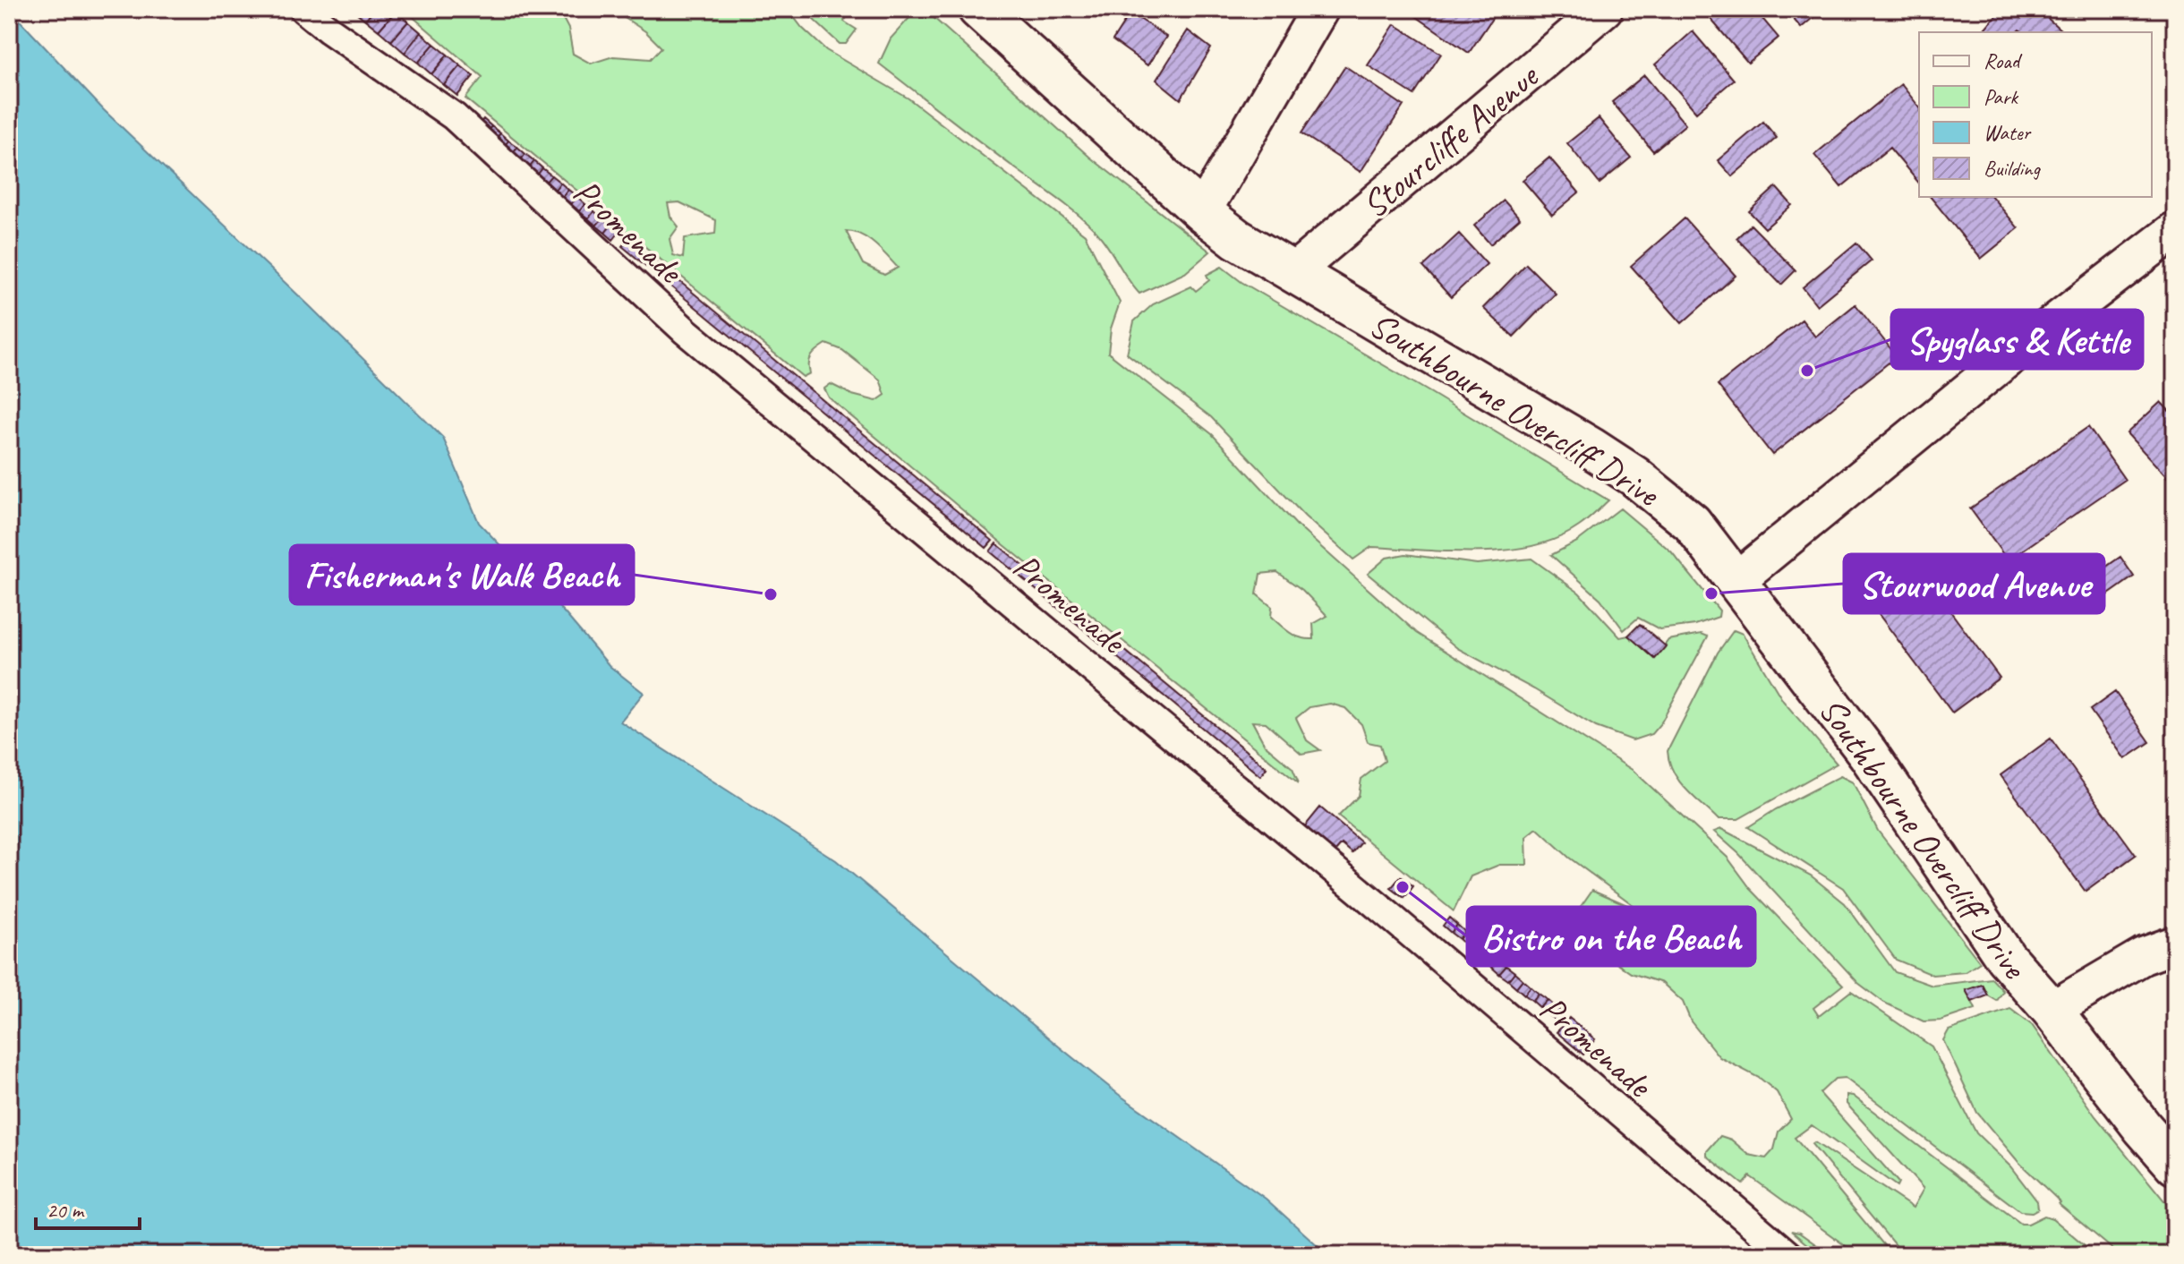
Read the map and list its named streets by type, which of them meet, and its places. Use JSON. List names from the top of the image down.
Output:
{
  "streets": {
    "street": ["Stourcliffe Avenue", "Promenade", "Southbourne Overcliff Drive"]
  },
  "crossings": [
    ["Stourcliffe Avenue", "Southbourne Overcliff Drive"]
  ],
  "places": [
    "Spyglass & Kettle",
    "Stourwood Avenue",
    "Fisherman's Walk Beach",
    "Bistro on the Beach"
  ],
  "legend": [
    "Road",
    "Park",
    "Water",
    "Building"
  ],
  "scale_bar": "20 m"
}
